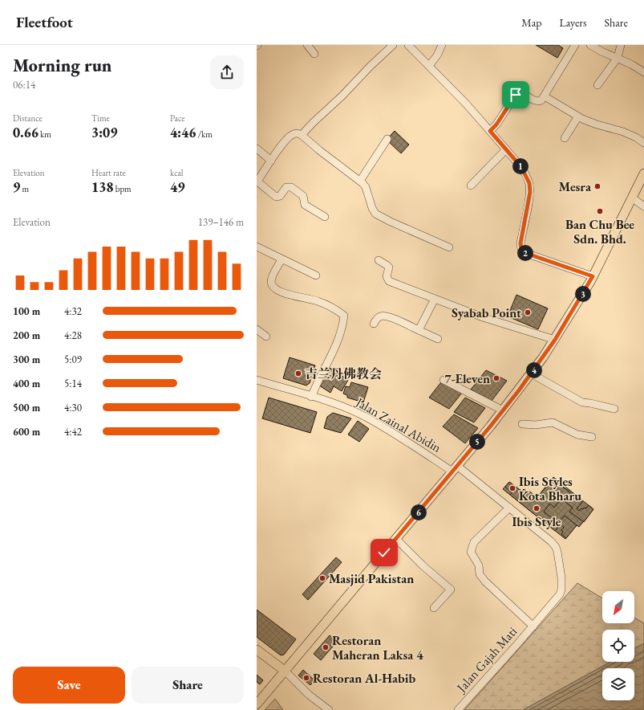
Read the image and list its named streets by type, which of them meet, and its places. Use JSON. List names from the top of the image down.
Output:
{
  "streets": {
    "street": ["Jalan Zainal Abidin", "Jalan Gajah Mati"]
  },
  "crossings": [
    ["Jalan Zainal Abidin", "Jalan Gajah Mati"]
  ],
  "places": [
    "Mesra",
    "Ban Chu Bee Sdn. Bhd.",
    "Syabab Point",
    "吉兰丹佛教会",
    "7-Eleven",
    "Ibis Styles Kota Bharu",
    "Ibis Style",
    "Masjid Pakistan",
    "Restoran Maheran Laksa 4",
    "Restoran Al-Habib"
  ],
  "north": "bottom left",
  "page": {
    "header": "Fleetfoot",
    "nav": ["Map", "Layers", "Share"],
    "heading": ["Morning run", "06:14"],
    "stats": [
      ["Distance", "0.66 km"],
      ["Time", "3:09"],
      ["Pace", "4:46 /km"],
      ["Elevation", "9 m"],
      ["Heart rate", "138 bpm"],
      ["kcal", "49"]
    ],
    "pins": [
      "1",
      "2",
      "3",
      "4",
      "5",
      "6"
    ],
    "chart": ["Elevation", "139–146 m"],
    "list": [
      {
        "name": "100 m",
        "note": "4:32"
      },
      {
        "name": "200 m",
        "note": "4:28"
      },
      {
        "name": "300 m",
        "note": "5:09"
      },
      {
        "name": "400 m",
        "note": "5:14"
      },
      {
        "name": "500 m",
        "note": "4:30"
      },
      {
        "name": "600 m",
        "note": "4:42"
      }
    ],
    "buttons": ["Save", "Share"]
  }
}
